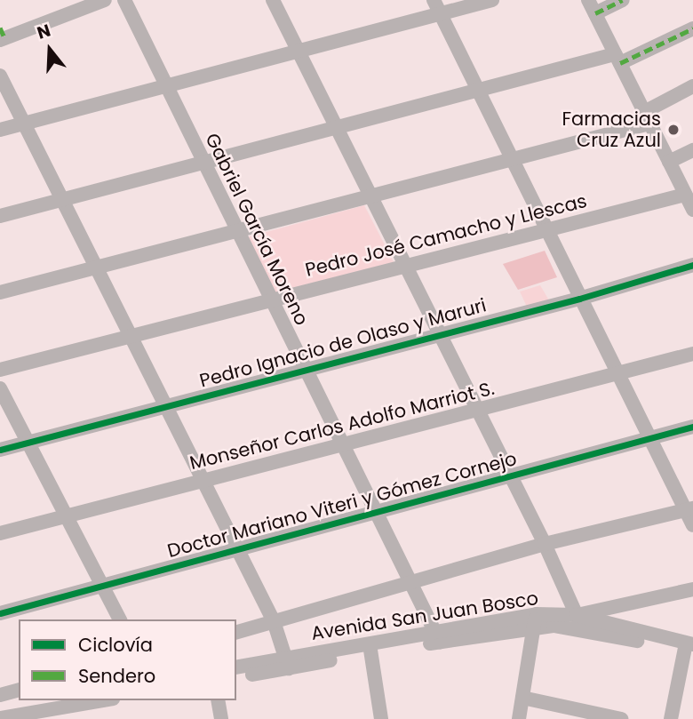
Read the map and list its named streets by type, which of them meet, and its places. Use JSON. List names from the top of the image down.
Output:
{
  "streets": {
    "street": [
      "Gabriel García Moreno",
      "Pedro José Camacho y Llescas",
      "Pedro Ignacio de Olaso y Maruri",
      "Monseñor Carlos Adolfo Marriot S.",
      "Doctor Mariano Viteri y Gómez Cornejo",
      "Avenida San Juan Bosco"
    ]
  },
  "crossings": [
    ["Gabriel García Moreno", "Pedro José Camacho y Llescas"],
    ["Gabriel García Moreno", "Pedro Ignacio de Olaso y Maruri"],
    ["Gabriel García Moreno", "Monseñor Carlos Adolfo Marriot S."],
    ["Gabriel García Moreno", "Doctor Mariano Viteri y Gómez Cornejo"],
    ["Gabriel García Moreno", "Avenida San Juan Bosco"]
  ],
  "places": ["Farmacias Cruz Azul"],
  "legend": ["Ciclovía", "Sendero"],
  "north": "top"
}
